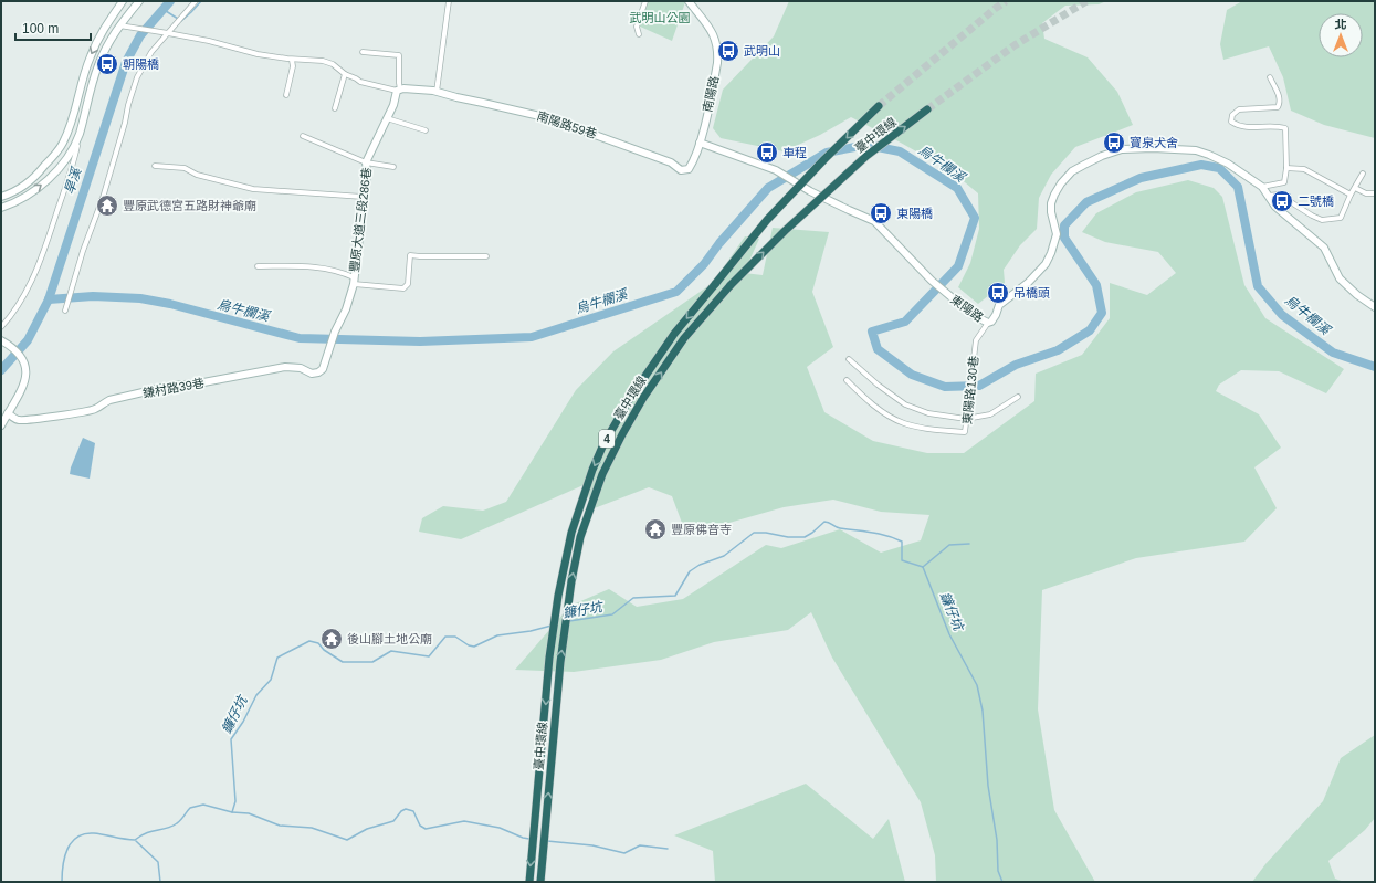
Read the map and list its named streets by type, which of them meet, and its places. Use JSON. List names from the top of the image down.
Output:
{
  "streets": {
    "highway": ["臺中環線", "4"],
    "street": [
      "南陽路",
      "南陽路59巷",
      "豐原大道三段286巷",
      "東陽路",
      "鎌村路39巷",
      "東陽路130巷"
    ]
  },
  "crossings": [
    ["南陽路", "南陽路59巷"],
    ["南陽路", "東陽路"],
    ["南陽路59巷", "豐原大道三段286巷"],
    ["豐原大道三段286巷", "鎌村路39巷"],
    ["東陽路", "東陽路130巷"]
  ],
  "water": ["烏牛欄溪", "旱溪", "鐮仔坑"],
  "parks": ["武明山公園"],
  "places": {
    "bus stop": [
      "武明山",
      "朝陽橋",
      "寶泉犬舍",
      "車程",
      "二號橋",
      "東陽橋",
      "吊橋頭"
    ],
    "temple": ["豐原武德宮五路財神爺廟", "豐原佛音寺", "後山腳土地公廟"]
  },
  "scale_bar": "100 m",
  "north": "top"
}
